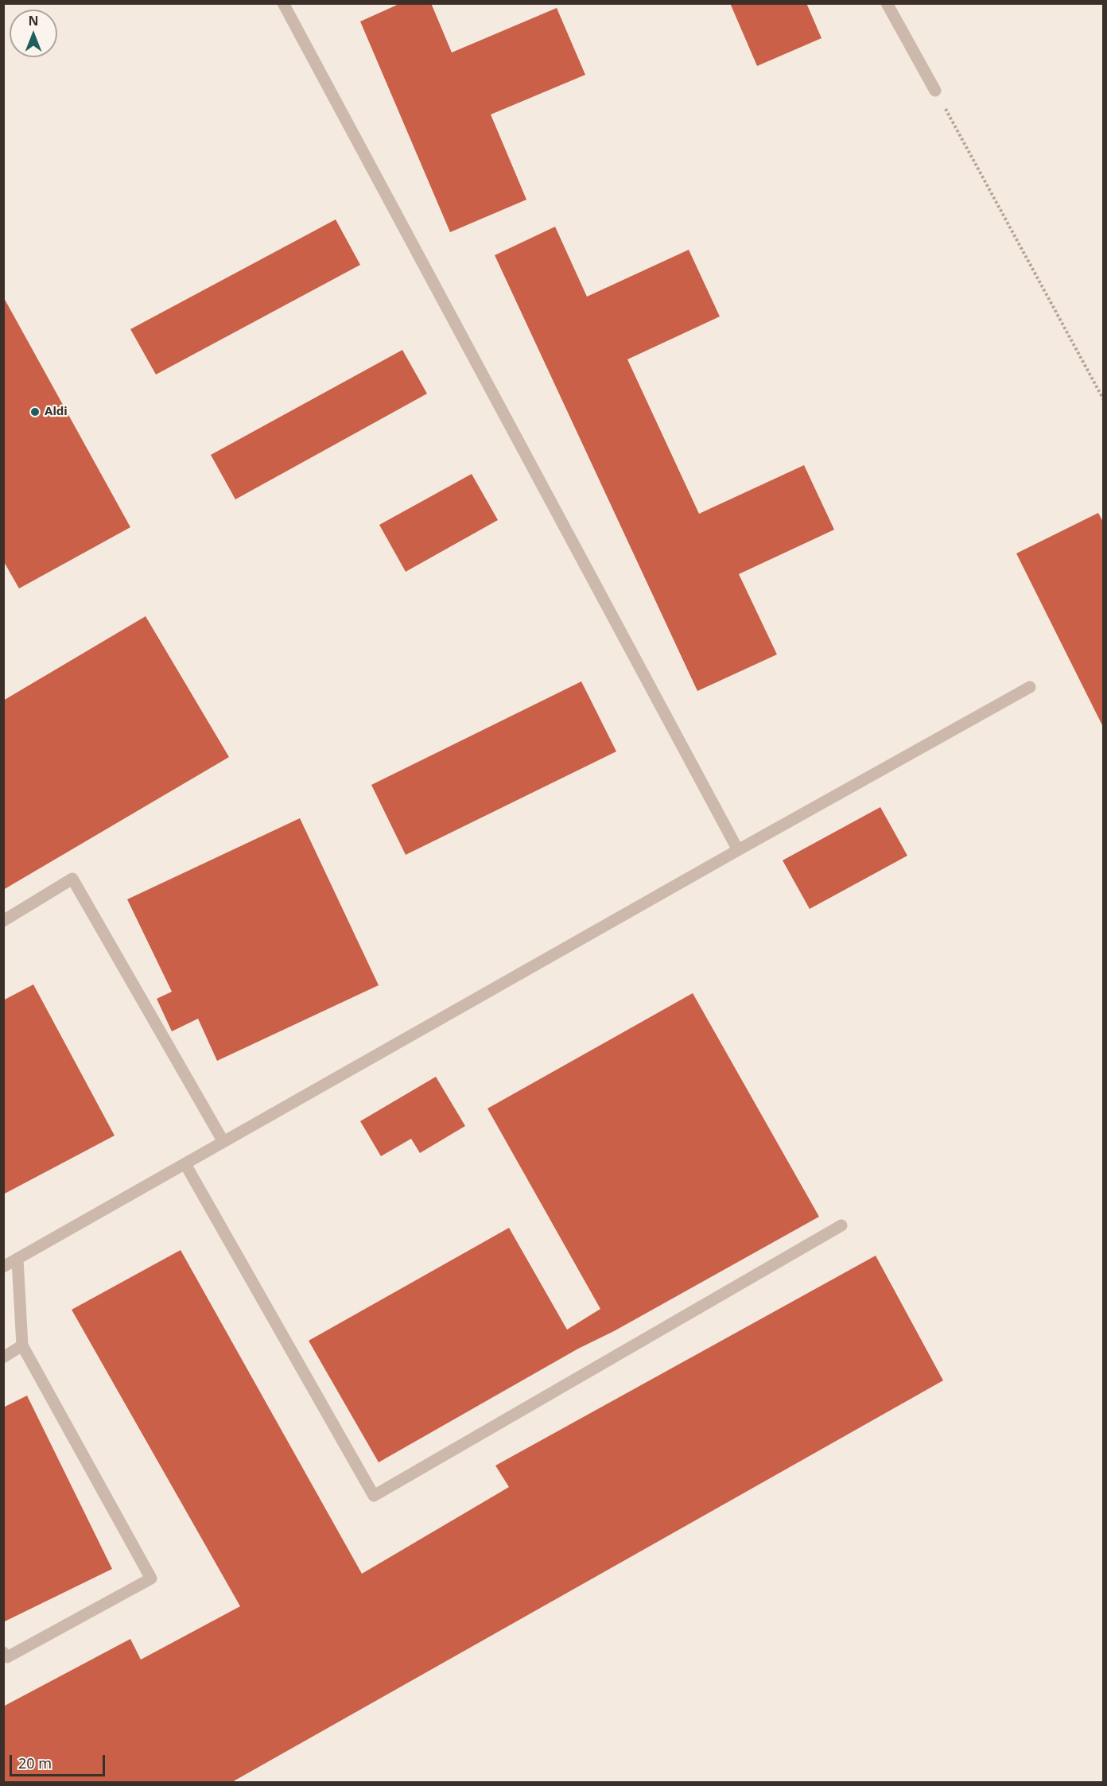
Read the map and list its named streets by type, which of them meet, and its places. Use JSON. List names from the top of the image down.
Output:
{
  "places": ["Aldi"],
  "scale_bar": "20 m",
  "north": "top"
}
